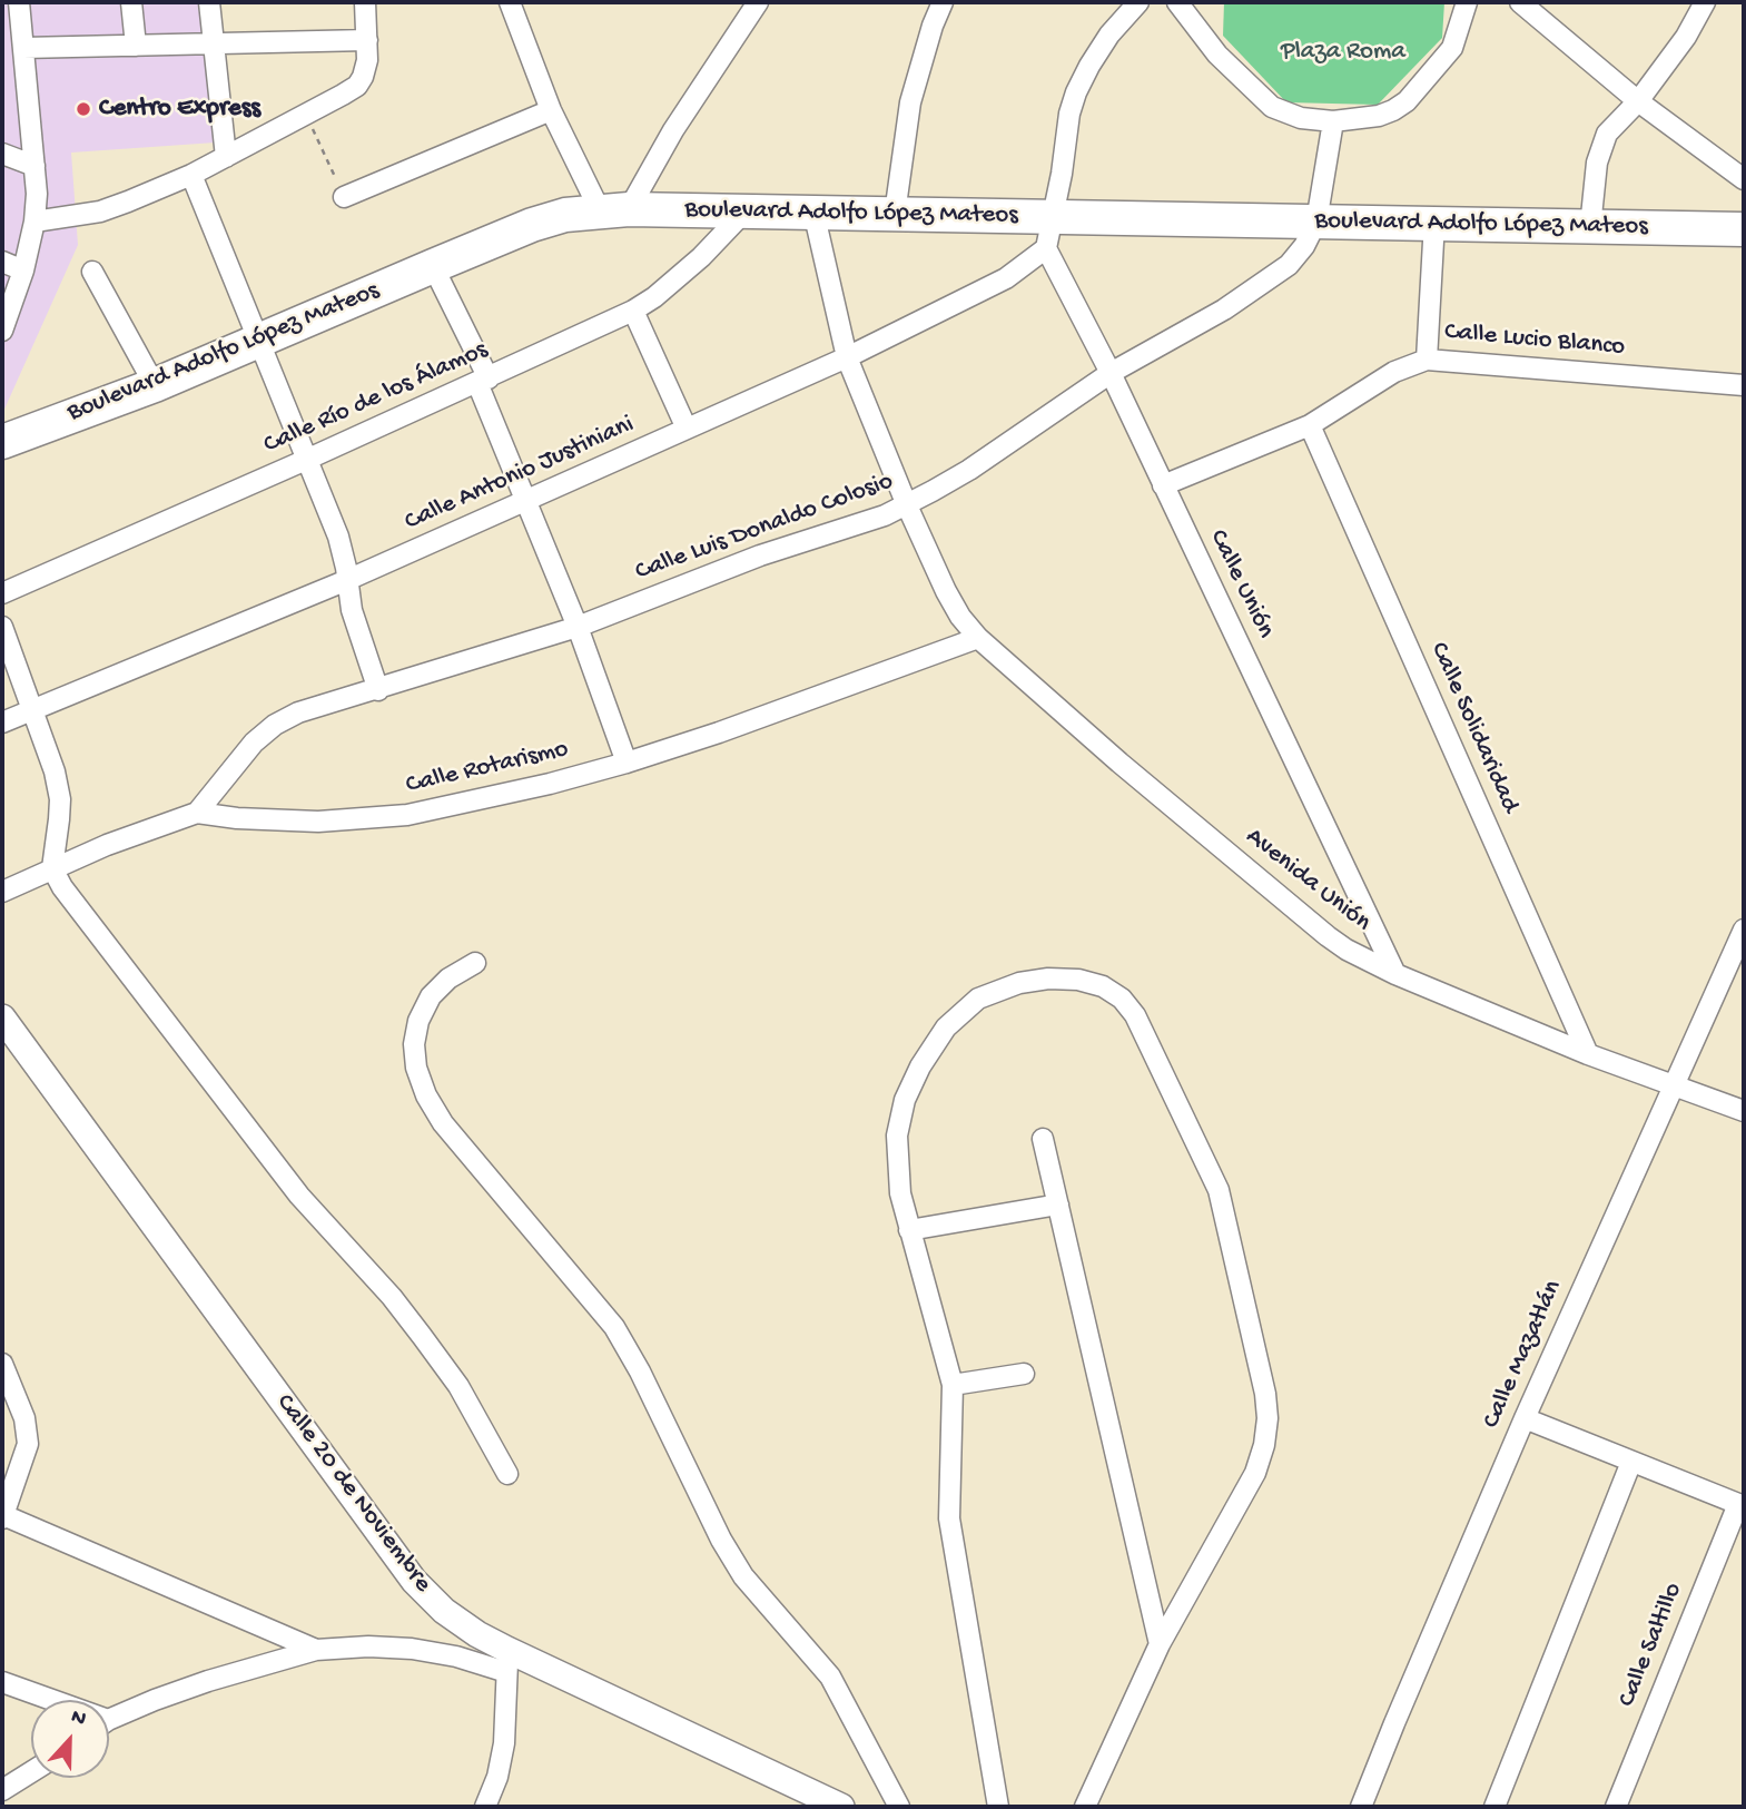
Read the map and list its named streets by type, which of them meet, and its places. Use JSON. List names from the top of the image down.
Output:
{
  "streets": {
    "main road": ["Boulevard Adolfo López Mateos"],
    "street": [
      "Calle Lucio Blanco",
      "Calle Río de los Álamos",
      "Calle Antonio Justiniani",
      "Calle Luis Donaldo Colosio",
      "Calle Unión",
      "Calle Solidaridad",
      "Calle Rotarismo",
      "Avenida Unión",
      "Calle Mazatlán",
      "Calle 20 de Noviembre",
      "Calle Saltillo"
    ]
  },
  "crossings": [
    ["Boulevard Adolfo López Mateos", "Calle Río de los Álamos"],
    ["Boulevard Adolfo López Mateos", "Calle Antonio Justiniani"],
    ["Boulevard Adolfo López Mateos", "Calle Luis Donaldo Colosio"],
    ["Boulevard Adolfo López Mateos", "Calle Unión"],
    ["Boulevard Adolfo López Mateos", "Avenida Unión"],
    ["Calle Lucio Blanco", "Calle Unión"],
    ["Calle Lucio Blanco", "Calle Solidaridad"],
    ["Calle Antonio Justiniani", "Calle Unión"],
    ["Calle Antonio Justiniani", "Avenida Unión"],
    ["Calle Luis Donaldo Colosio", "Calle Unión"],
    ["Calle Luis Donaldo Colosio", "Calle Rotarismo"],
    ["Calle Luis Donaldo Colosio", "Avenida Unión"],
    ["Calle Unión", "Avenida Unión"],
    ["Calle Solidaridad", "Avenida Unión"],
    ["Calle Rotarismo", "Avenida Unión"],
    ["Avenida Unión", "Calle Mazatlán"]
  ],
  "parks": ["Plaza Roma"],
  "places": ["Centro Express"],
  "north": "top"
}
